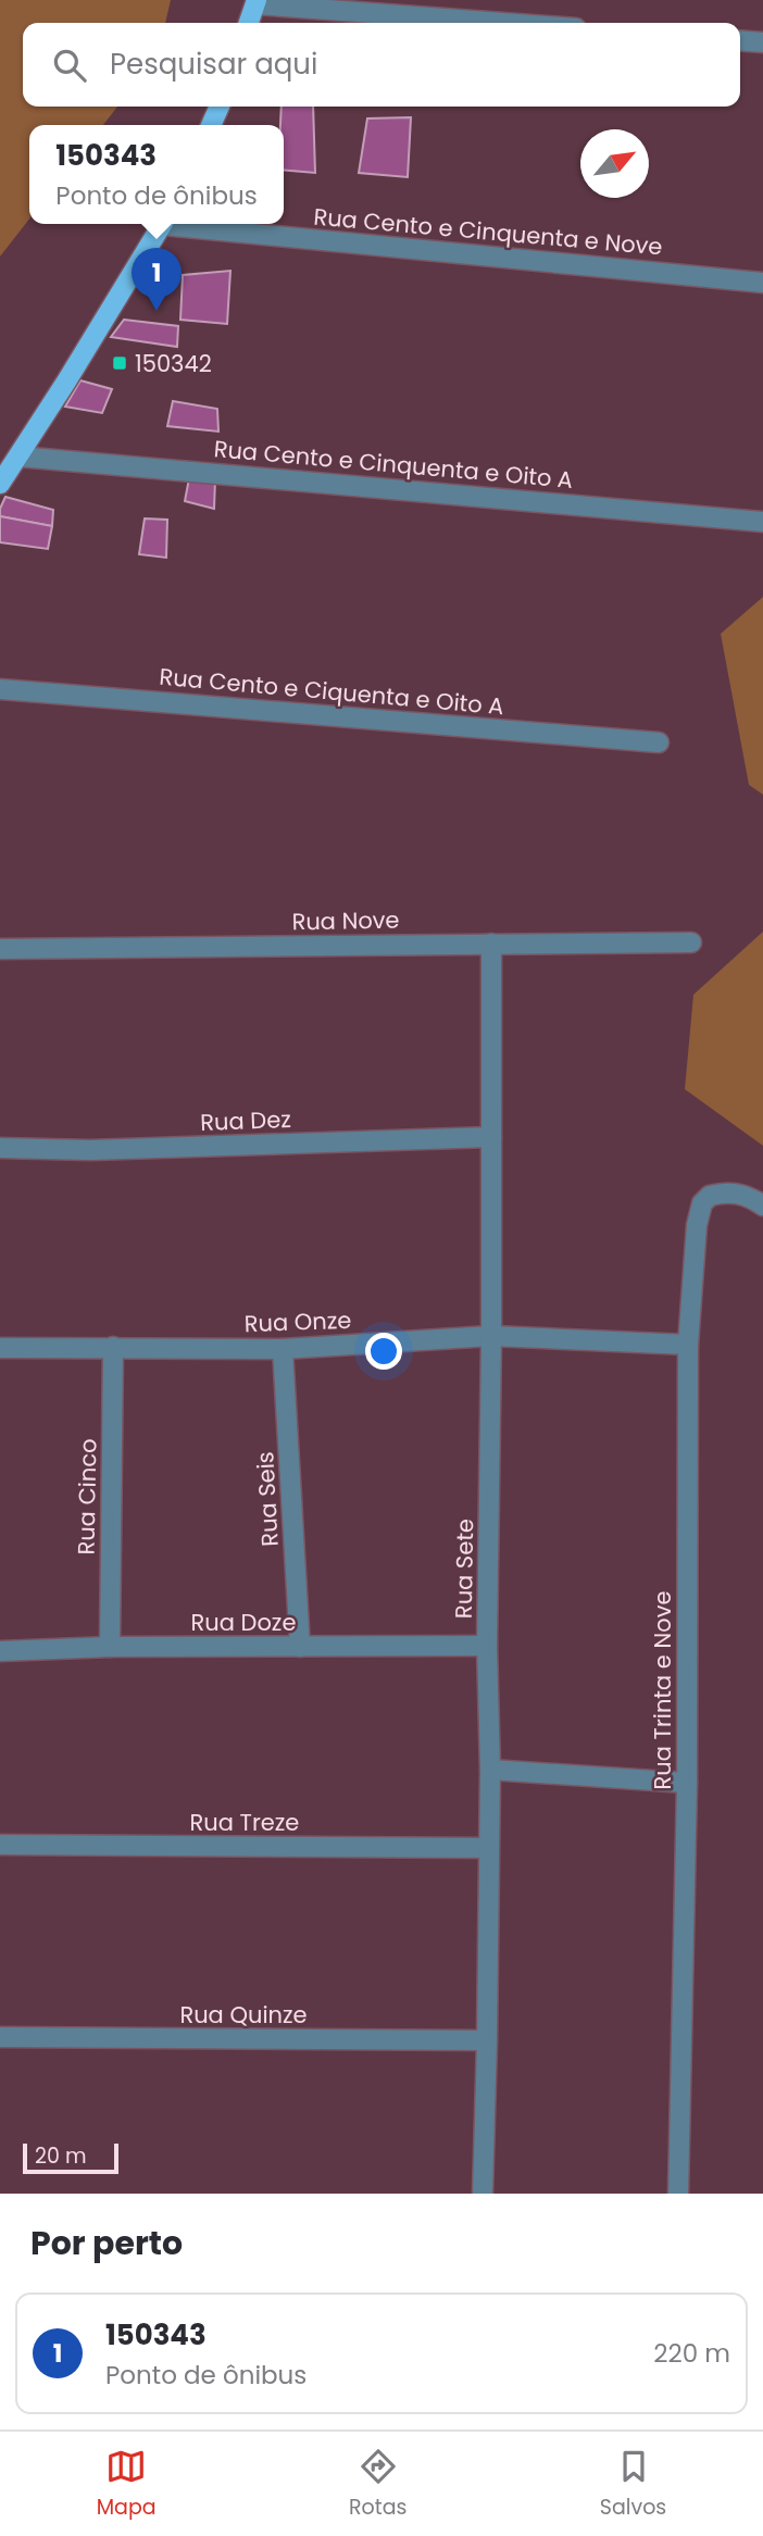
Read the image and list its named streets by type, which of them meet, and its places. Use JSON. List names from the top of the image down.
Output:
{
  "streets": {
    "street": [
      "Rua Cento e Cinquenta e Nove",
      "Rua Cento e Cinquenta e Oito A",
      "Rua Cento e Ciquenta e Oito A",
      "Rua Nove",
      "Rua Dez",
      "Rua Onze",
      "Rua Cinco",
      "Rua Seis",
      "Rua Sete",
      "Rua Doze",
      "Rua Trinta e Nove",
      "Rua Treze",
      "Rua Quinze"
    ]
  },
  "crossings": [
    ["Rua Nove", "Rua Sete"],
    ["Rua Dez", "Rua Sete"],
    ["Rua Onze", "Rua Cinco"],
    ["Rua Onze", "Rua Seis"],
    ["Rua Onze", "Rua Sete"],
    ["Rua Onze", "Rua Trinta e Nove"],
    ["Rua Cinco", "Rua Doze"],
    ["Rua Seis", "Rua Doze"],
    ["Rua Sete", "Rua Doze"],
    ["Rua Sete", "Rua Treze"],
    ["Rua Sete", "Rua Quinze"]
  ],
  "places": {
    "transit": ["150342"]
  },
  "scale_bar": "20 m",
  "north": "top right",
  "page": {
    "search": "Pesquisar aqui",
    "popup": ["150343", "Ponto de ônibus"],
    "pins": "1",
    "scale": "20 m",
    "heading": "Por perto",
    "list": [
      {
        "mark": "1",
        "name": "150343",
        "note": "Ponto de ônibus",
        "value": "220 m"
      }
    ],
    "nav": ["Mapa", "Rotas", "Salvos"]
  }
}
